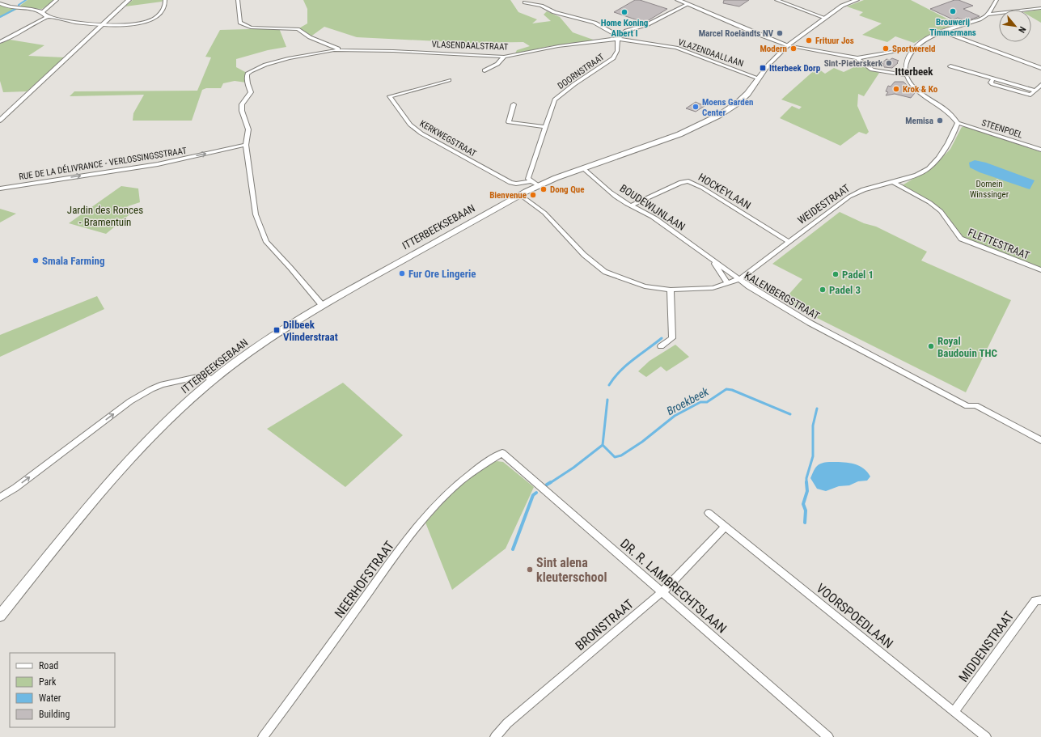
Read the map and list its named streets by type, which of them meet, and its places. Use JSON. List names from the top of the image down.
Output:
{
  "streets": {
    "main road": ["ITTERBEEKSEBAAN"],
    "street": [
      "VLASENDAALSTRAAT",
      "VLAZENDAALLAAN",
      "DOORNSTRAAT",
      "STEENPOEL",
      "KERKWEGSTRAAT",
      "RUE DE LA DÉLIVRANCE - VERLOSSINGSSTRAAT",
      "HOCKEYLAAN",
      "WEIDESTRAAT",
      "BOUDEWIJNLAAN",
      "FLETTESTRAAT",
      "KALENBERGSTRAAT",
      "NEERHOFSTRAAT",
      "DR. R. LAMBRECHTSLAAN",
      "VOORSPOEDLAAN",
      "BRONSTRAAT",
      "MIDDENSTRAAT"
    ]
  },
  "crossings": [
    ["VLASENDAALSTRAAT", "VLAZENDAALLAAN"],
    ["VLASENDAALSTRAAT", "DOORNSTRAAT"],
    ["VLAZENDAALLAAN", "DOORNSTRAAT"],
    ["VLAZENDAALLAAN", "ITTERBEEKSEBAAN"],
    ["DOORNSTRAAT", "KERKWEGSTRAAT"],
    ["STEENPOEL", "WEIDESTRAAT"],
    ["HOCKEYLAAN", "WEIDESTRAAT"],
    ["HOCKEYLAAN", "BOUDEWIJNLAAN"],
    ["WEIDESTRAAT", "BOUDEWIJNLAAN"],
    ["WEIDESTRAAT", "FLETTESTRAAT"],
    ["WEIDESTRAAT", "KALENBERGSTRAAT"],
    ["BOUDEWIJNLAAN", "ITTERBEEKSEBAAN"],
    ["BOUDEWIJNLAAN", "KALENBERGSTRAAT"],
    ["ITTERBEEKSEBAAN", "KALENBERGSTRAAT"],
    ["NEERHOFSTRAAT", "DR. R. LAMBRECHTSLAAN"],
    ["DR. R. LAMBRECHTSLAAN", "BRONSTRAAT"],
    ["VOORSPOEDLAAN", "BRONSTRAAT"],
    ["VOORSPOEDLAAN", "MIDDENSTRAAT"]
  ],
  "one_way": ["RUE DE LA DÉLIVRANCE - VERLOSSINGSSTRAAT"],
  "districts": ["Itterbeek"],
  "water": ["Broekbeek"],
  "parks": ["Domein Winssinger", "Jardin des Ronces - Bramentuin"],
  "places": {
    "other": [
      "Brouwerij Timmermans",
      "Home Koning Albert I",
      "Marcel Roelandts NV",
      "Frituur Jos",
      "Modern",
      "Sportwereld",
      "Sint-Pieterskerk",
      "Krok & Ko",
      "Moens Garden Center",
      "Memisa",
      "Dong Que",
      "Bienvenue",
      "Smala Farming",
      "Fur Ore Lingerie",
      "Padel 1",
      "Padel 3",
      "Royal Baudouin THC",
      "Sint alena kleuterschool"
    ],
    "transit": ["Itterbeek Dorp", "Dilbeek Vlinderstraat"]
  },
  "legend": [
    "Road",
    "Park",
    "Water",
    "Building"
  ],
  "north": "bottom right"
}
